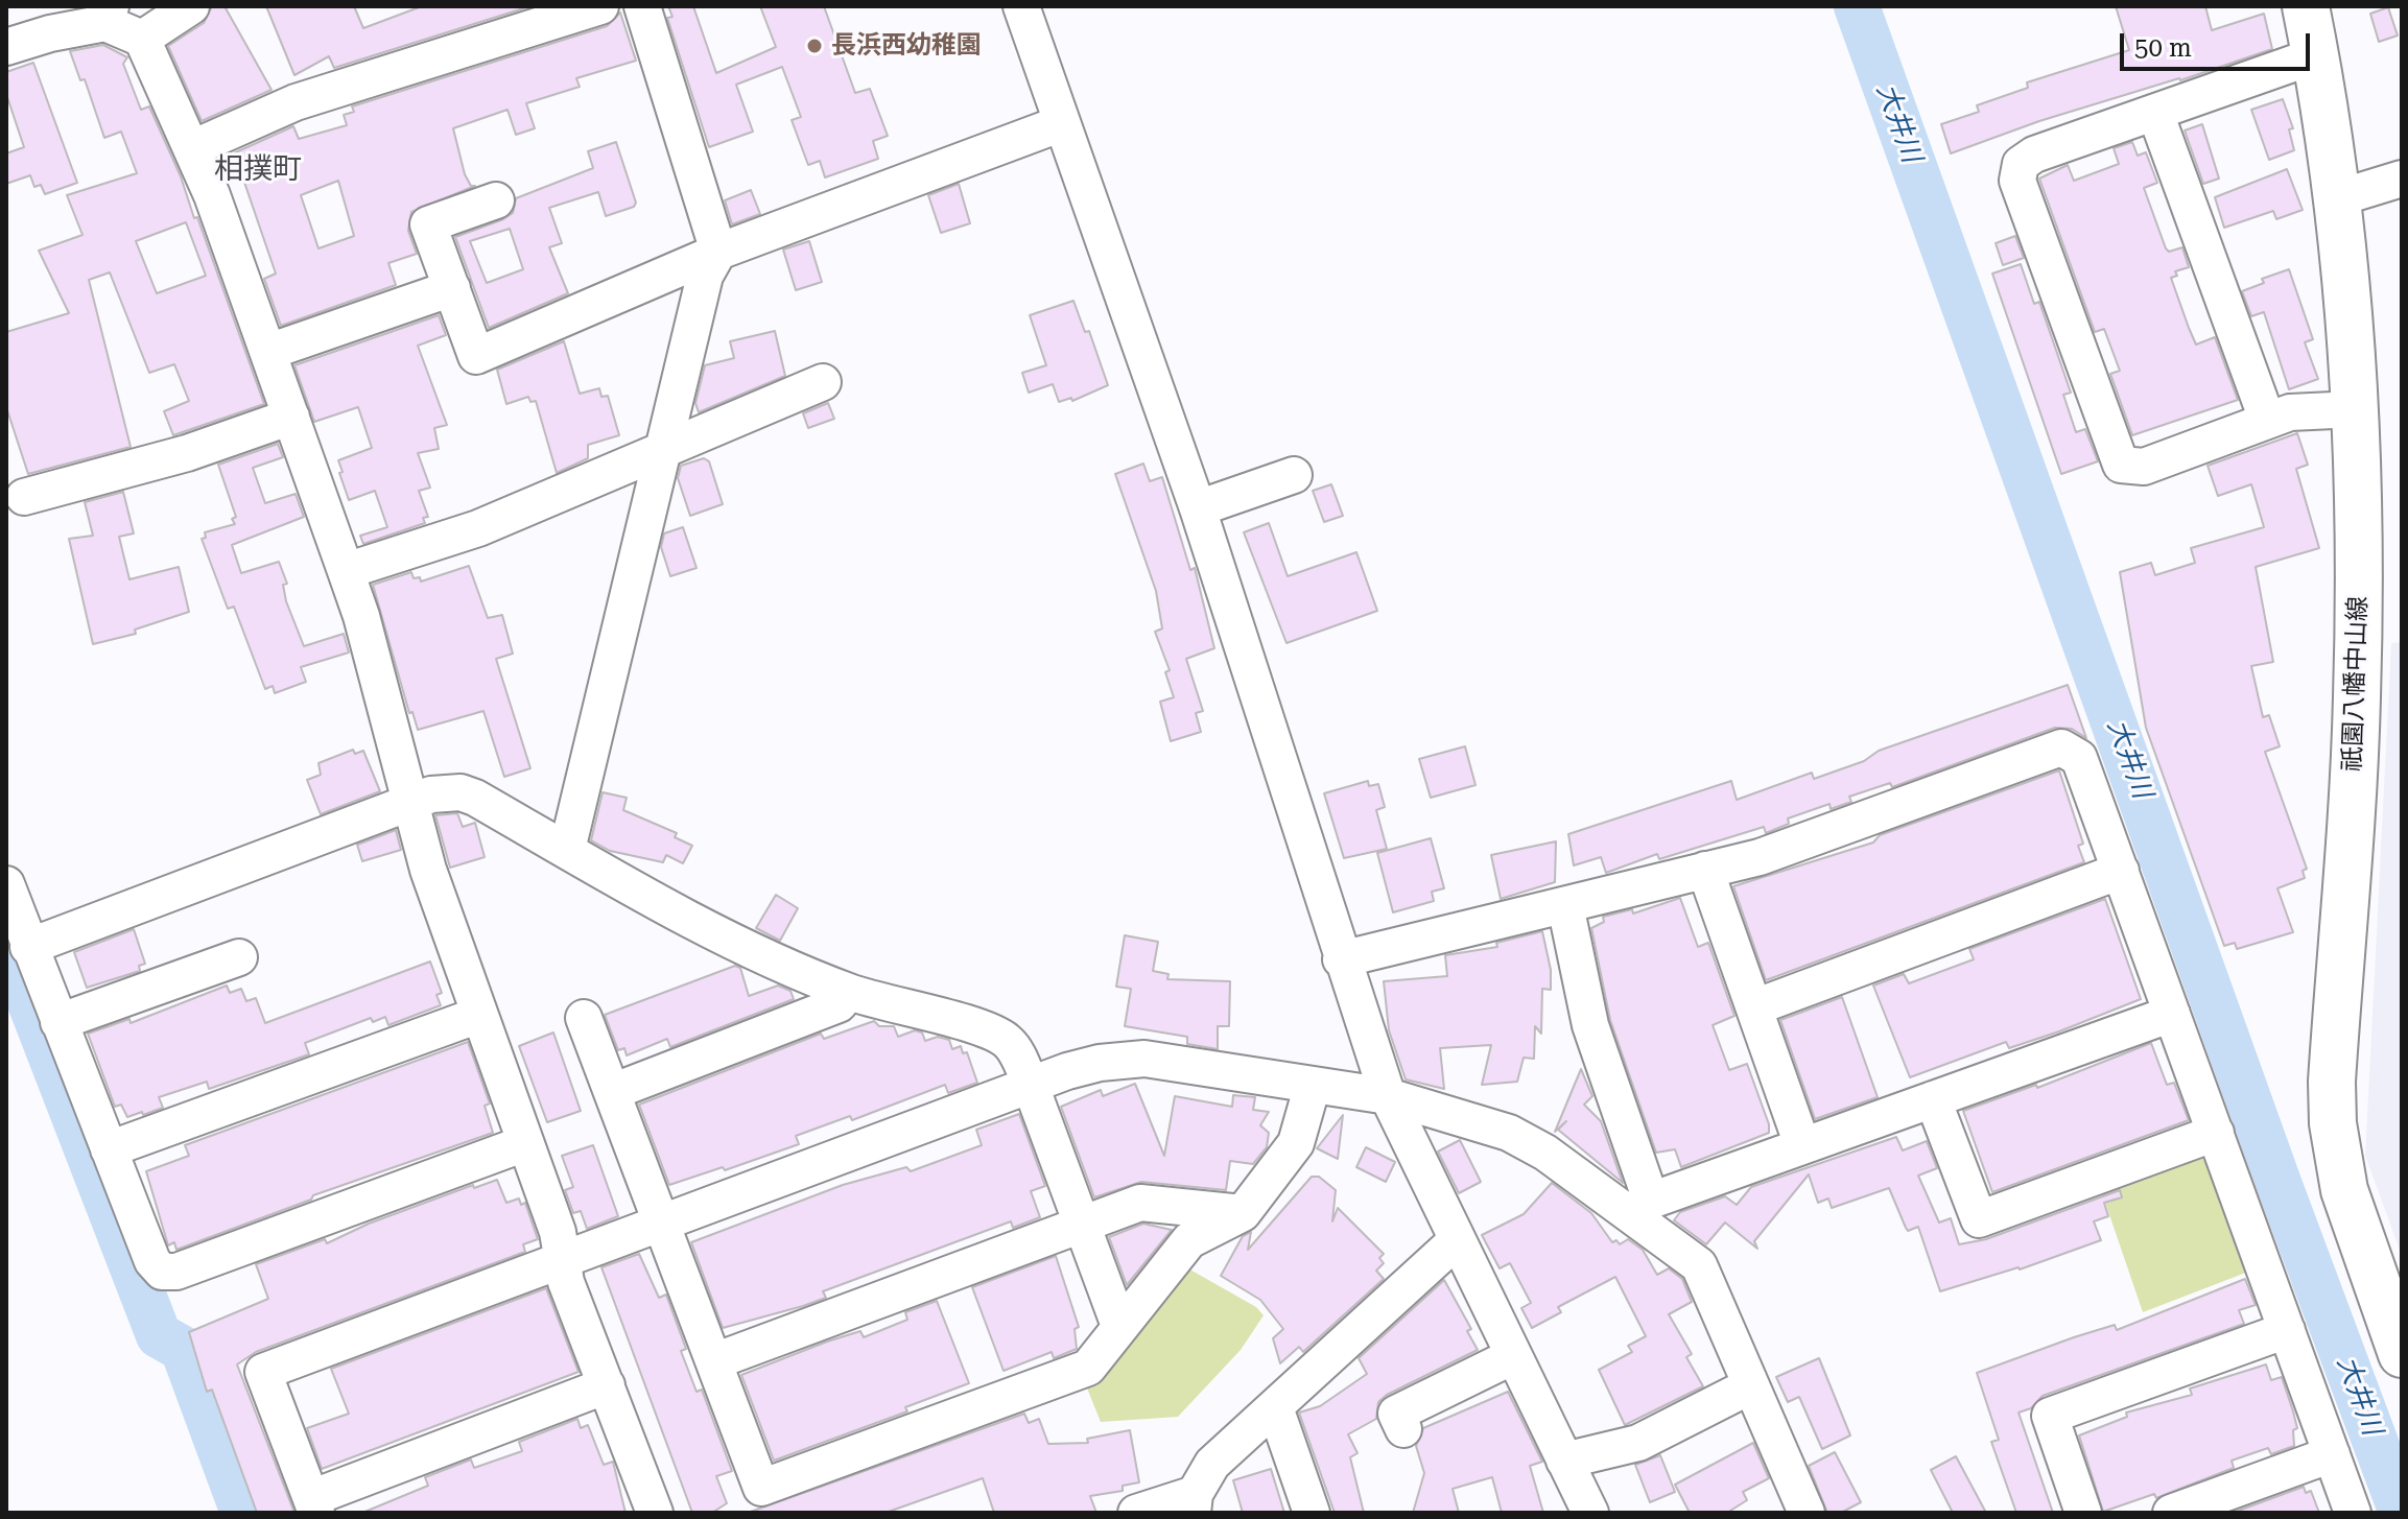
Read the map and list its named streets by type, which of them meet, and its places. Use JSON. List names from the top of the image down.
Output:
{
  "streets": {
    "main road": ["祇園八幡中山線"]
  },
  "districts": ["相撲町"],
  "water": ["大井川"],
  "places": ["長浜西幼稚園"],
  "scale_bar": "50 m"
}
